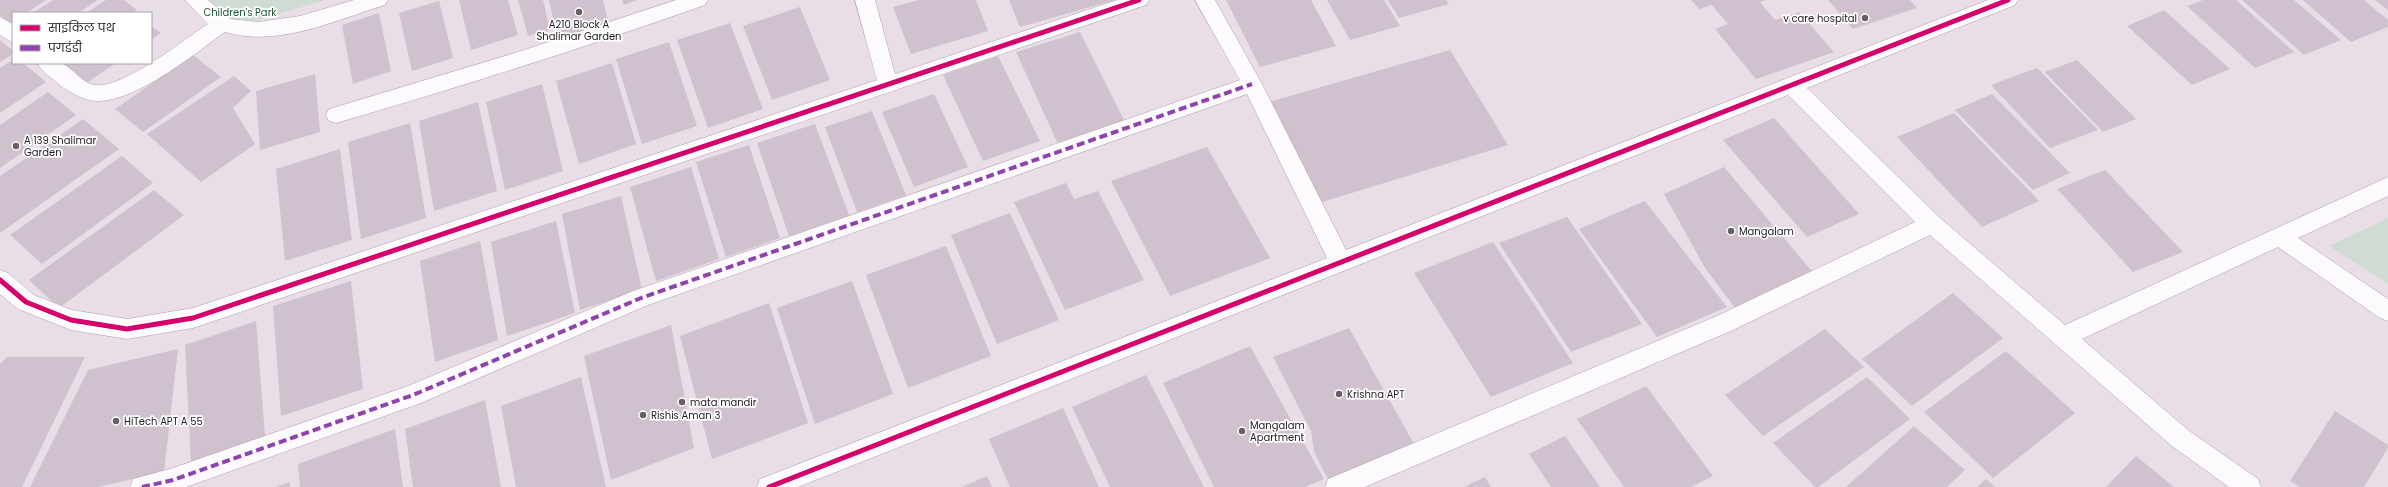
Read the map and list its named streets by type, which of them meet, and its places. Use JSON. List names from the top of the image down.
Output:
{
  "parks": ["Children's Park"],
  "places": [
    "A210 Block A Shalimar Garden",
    "v care hospital",
    "A 139 Shalimar Garden",
    "Mangalam",
    "Krishna APT",
    "mata mandir",
    "Rishis Aman 3",
    "HiTech APT A 55",
    "Mangalam Apartment"
  ],
  "legend": ["साइकिल पथ", "पगडंडी"]
}
